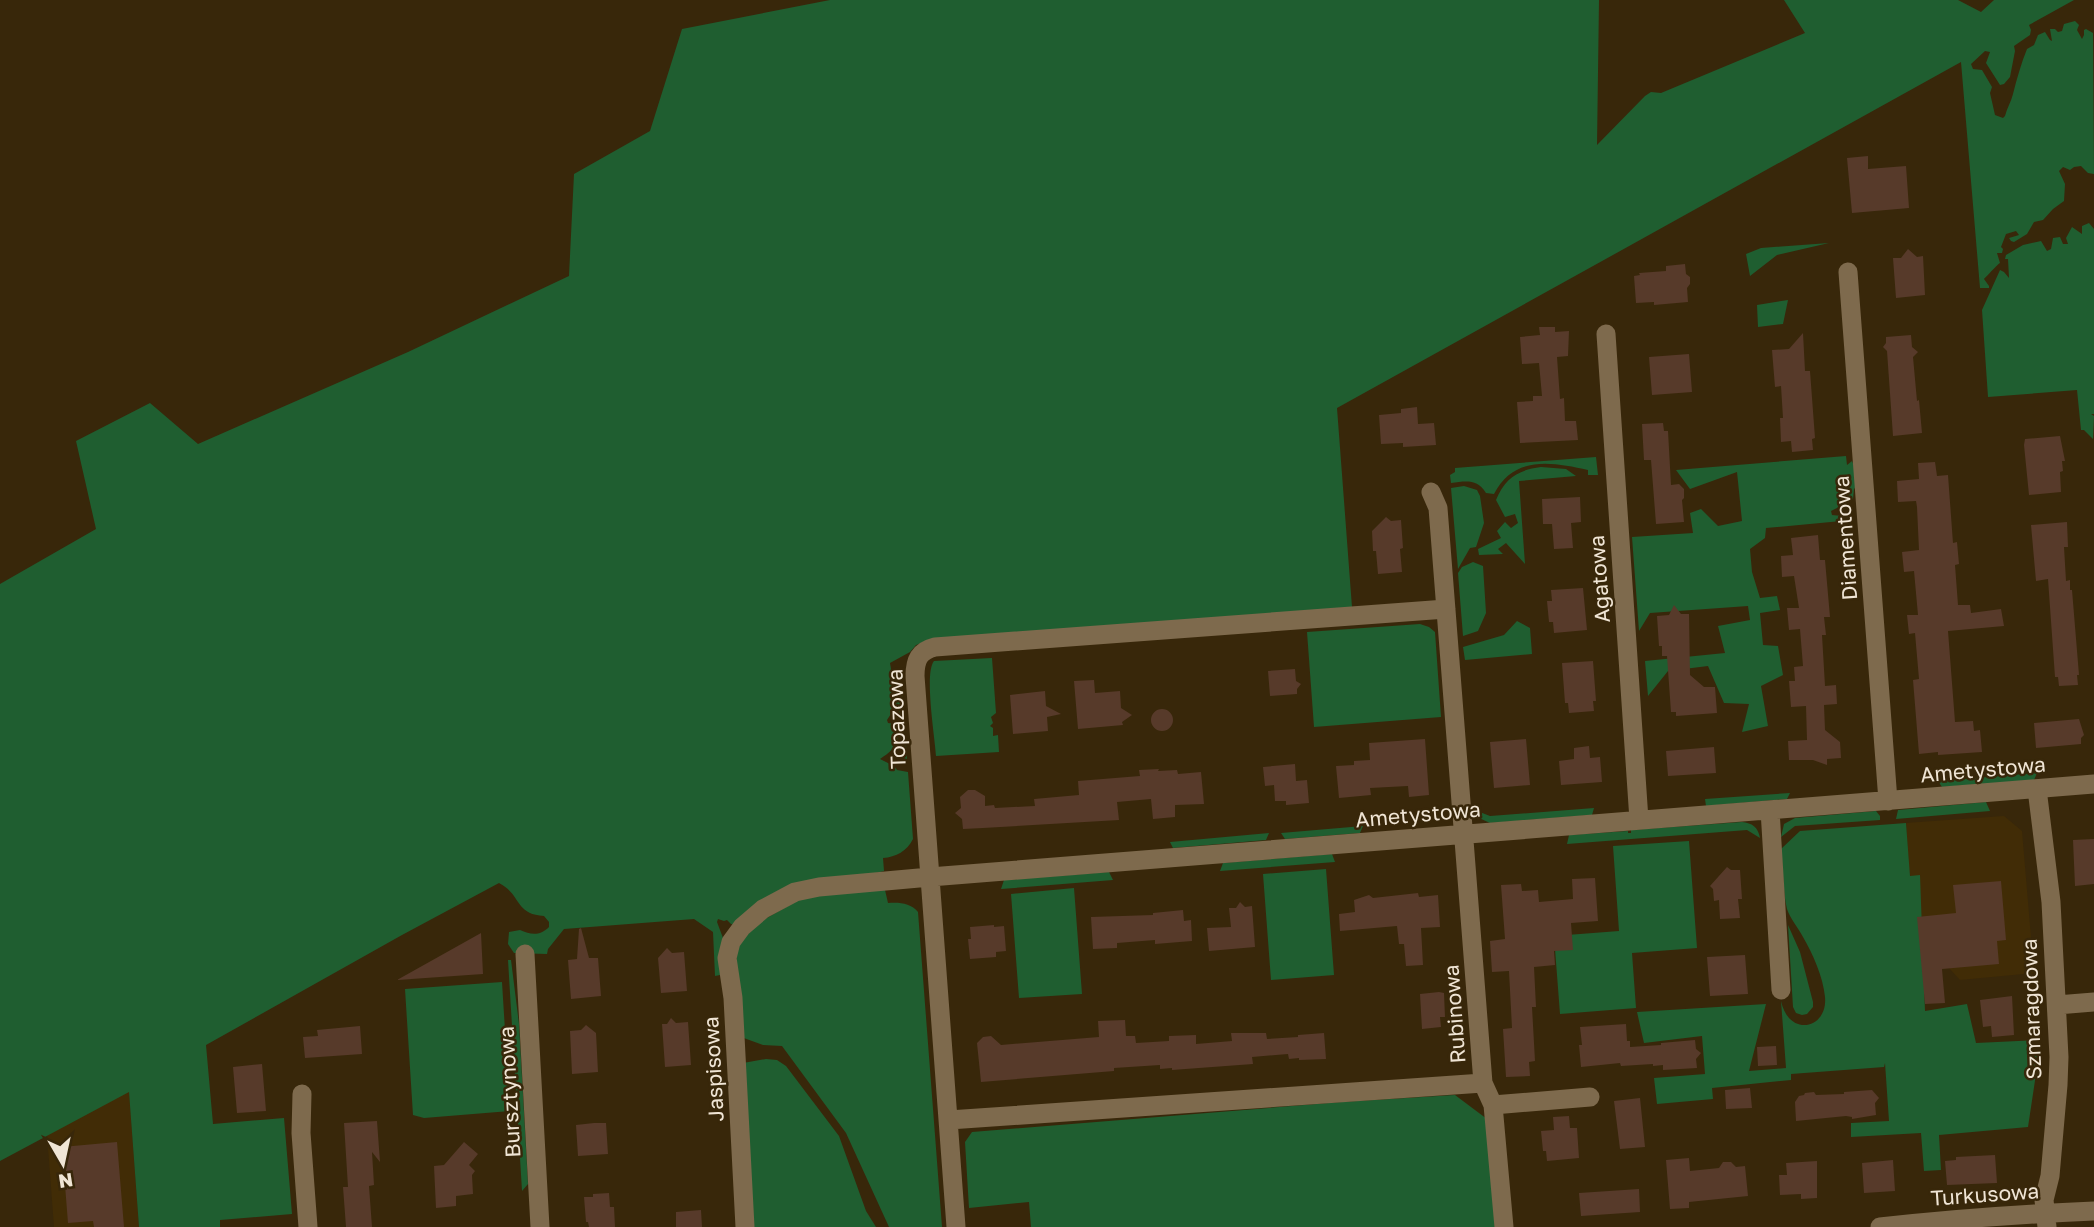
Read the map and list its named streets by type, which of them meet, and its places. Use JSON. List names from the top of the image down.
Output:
{
  "streets": {
    "street": [
      "Diamentowa",
      "Agatowa",
      "Topazowa",
      "Ametystowa",
      "Szmaragdowa",
      "Rubinowa",
      "Jaspisowa",
      "Bursztynowa",
      "Turkusowa"
    ]
  },
  "crossings": [
    ["Diamentowa", "Ametystowa"],
    ["Agatowa", "Ametystowa"],
    ["Topazowa", "Ametystowa"],
    ["Topazowa", "Rubinowa"],
    ["Ametystowa", "Szmaragdowa"],
    ["Ametystowa", "Rubinowa"],
    ["Ametystowa", "Jaspisowa"],
    ["Szmaragdowa", "Turkusowa"]
  ],
  "north": "bottom"
}
